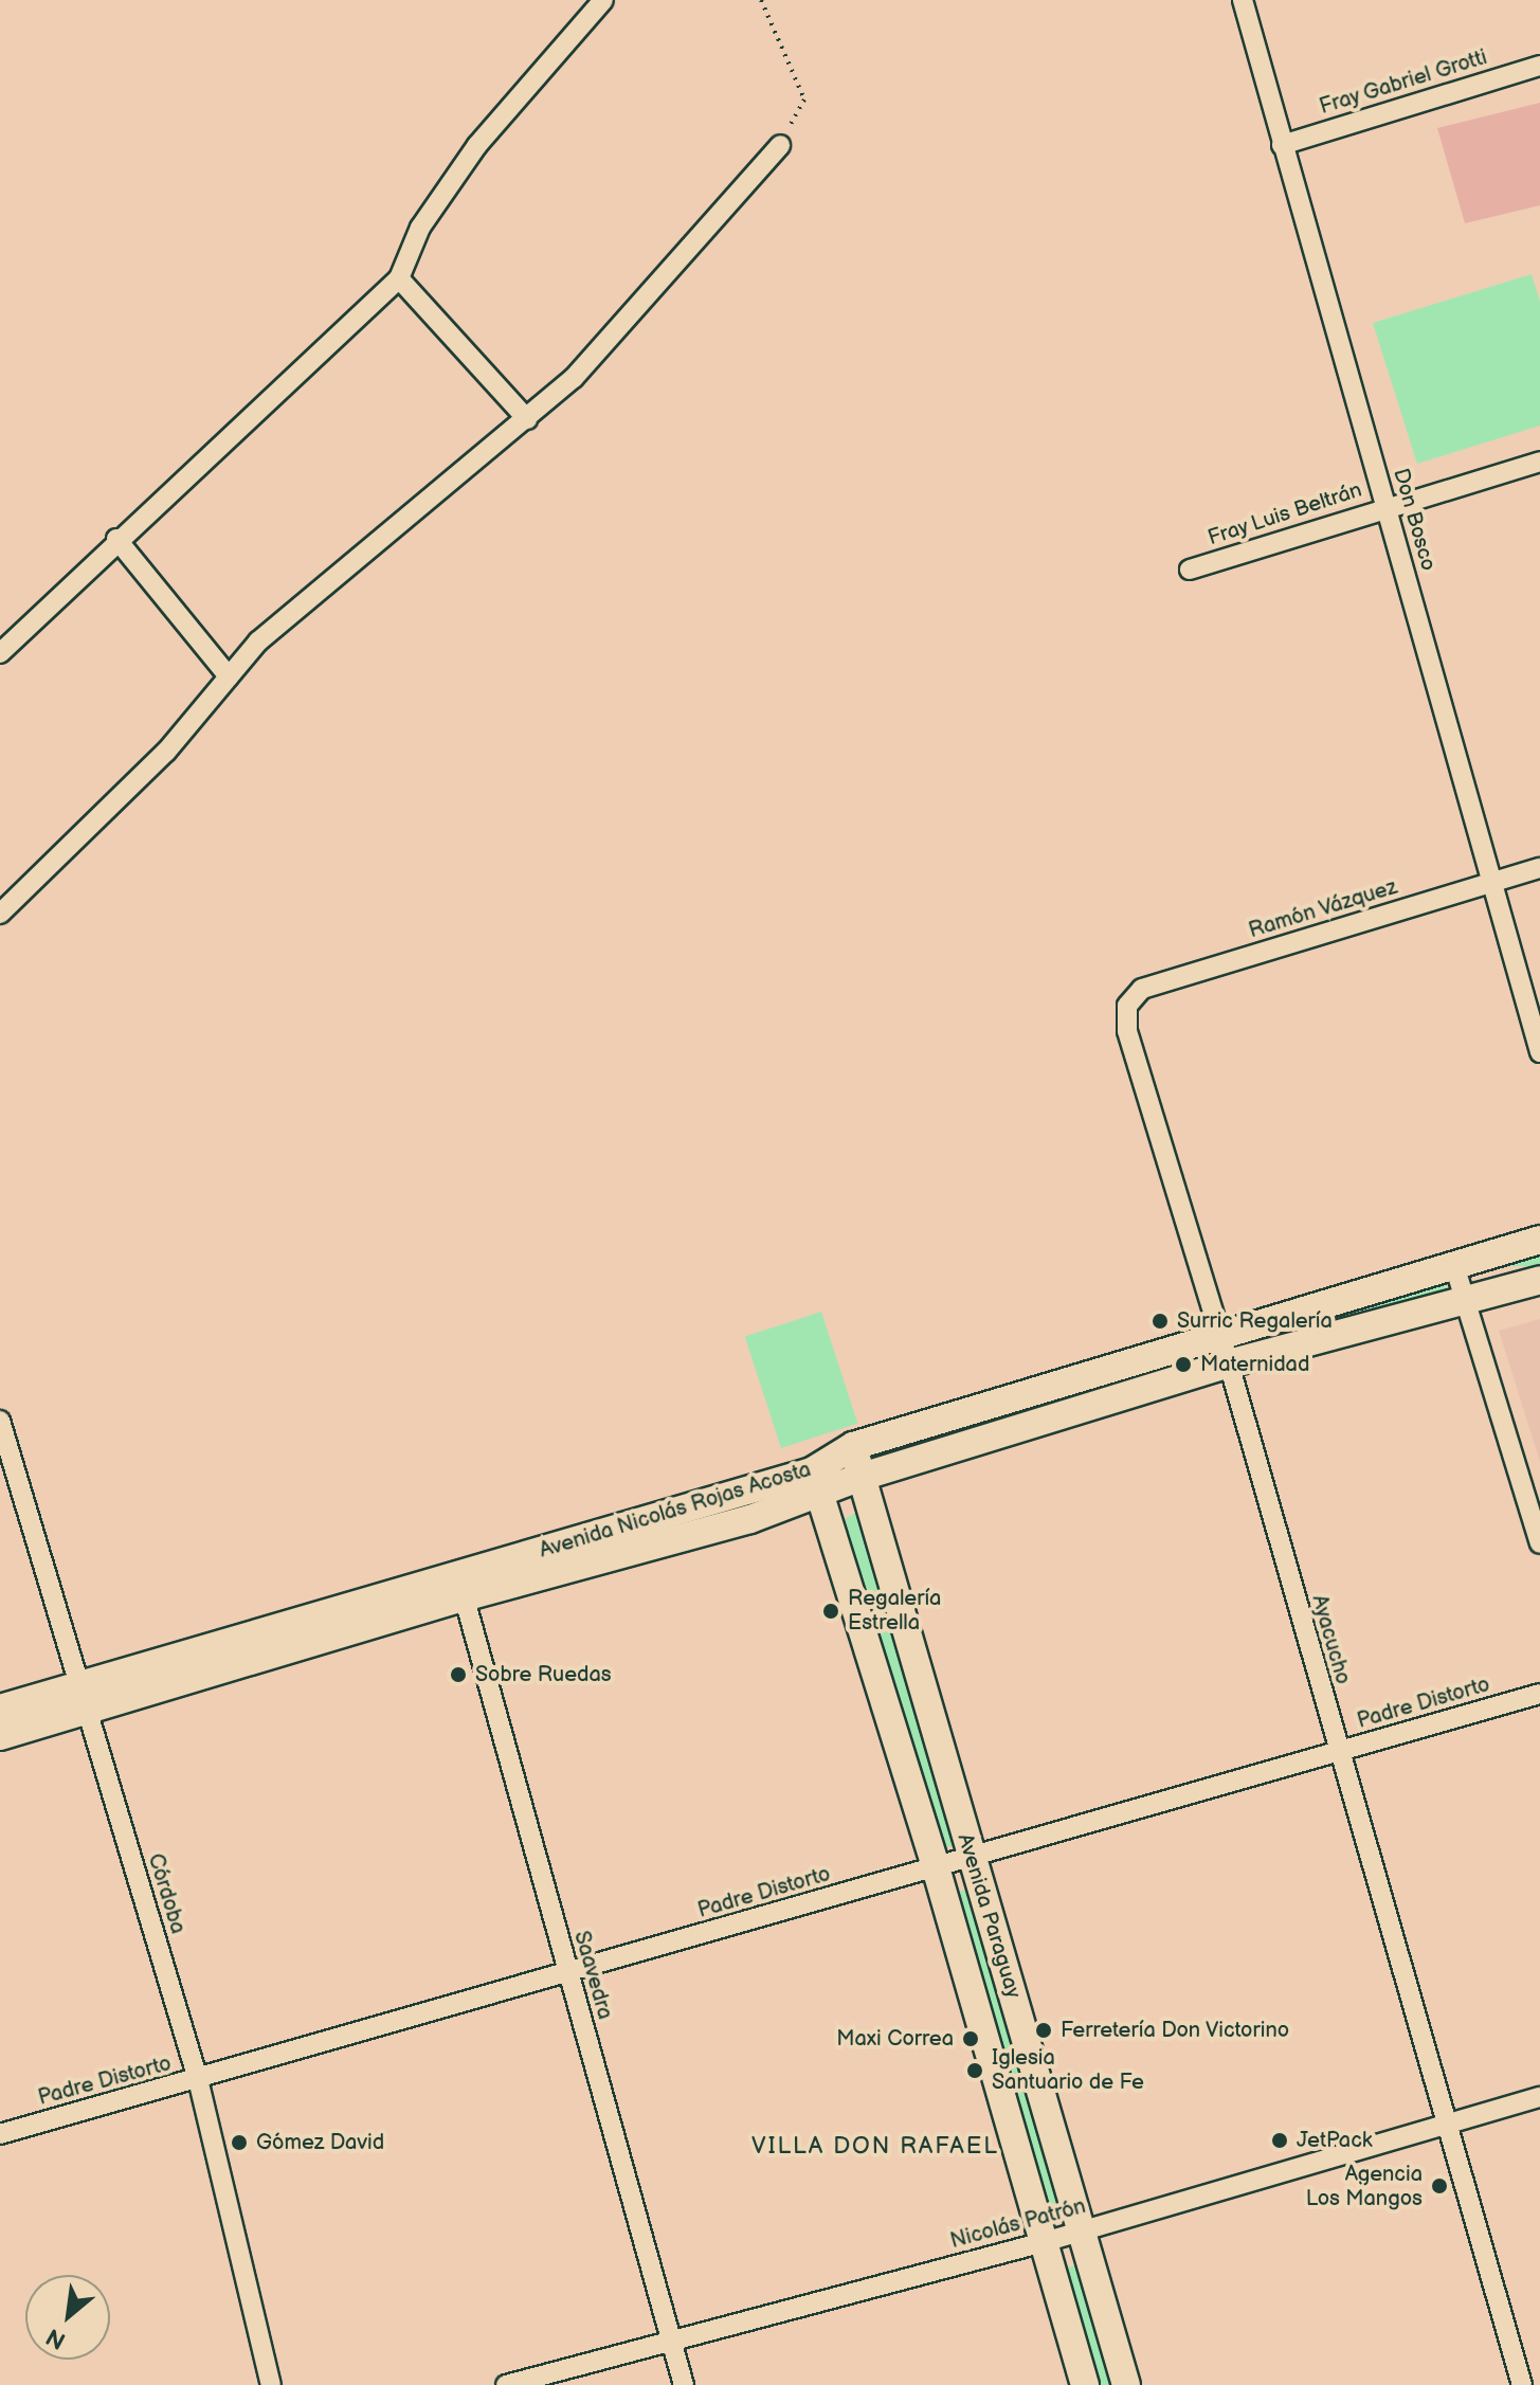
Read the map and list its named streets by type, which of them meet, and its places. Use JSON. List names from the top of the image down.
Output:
{
  "streets": {
    "main road": ["Avenida Nicolás Rojas Acosta", "Avenida Paraguay"],
    "street": [
      "Fray Gabriel Grotti",
      "Fray Luis Beltrán",
      "Don Bosco",
      "Ramón Vázquez",
      "Ayacucho",
      "Padre Distorto",
      "Córdoba",
      "Saavedra",
      "Nicolás Patrón"
    ]
  },
  "crossings": [
    ["Fray Gabriel Grotti", "Don Bosco"],
    ["Fray Luis Beltrán", "Don Bosco"],
    ["Don Bosco", "Ramón Vázquez"],
    ["Ramón Vázquez", "Ayacucho"],
    ["Avenida Nicolás Rojas Acosta", "Ayacucho"],
    ["Avenida Nicolás Rojas Acosta", "Córdoba"],
    ["Avenida Nicolás Rojas Acosta", "Avenida Paraguay"],
    ["Avenida Nicolás Rojas Acosta", "Saavedra"],
    ["Ayacucho", "Padre Distorto"],
    ["Ayacucho", "Nicolás Patrón"],
    ["Padre Distorto", "Córdoba"],
    ["Padre Distorto", "Avenida Paraguay"],
    ["Padre Distorto", "Saavedra"],
    ["Avenida Paraguay", "Nicolás Patrón"],
    ["Saavedra", "Nicolás Patrón"]
  ],
  "districts": ["VILLA DON RAFAEL"],
  "places": [
    "Surric Regalería",
    "Maternidad",
    "Regalería Estrella",
    "Sobre Ruedas",
    "Ferretería Don Victorino",
    "Maxi Correa",
    "Iglesia Santuario de Fe",
    "JetPack",
    "Gómez David",
    "Agencia Los Mangos"
  ],
  "north": "bottom left"
}
